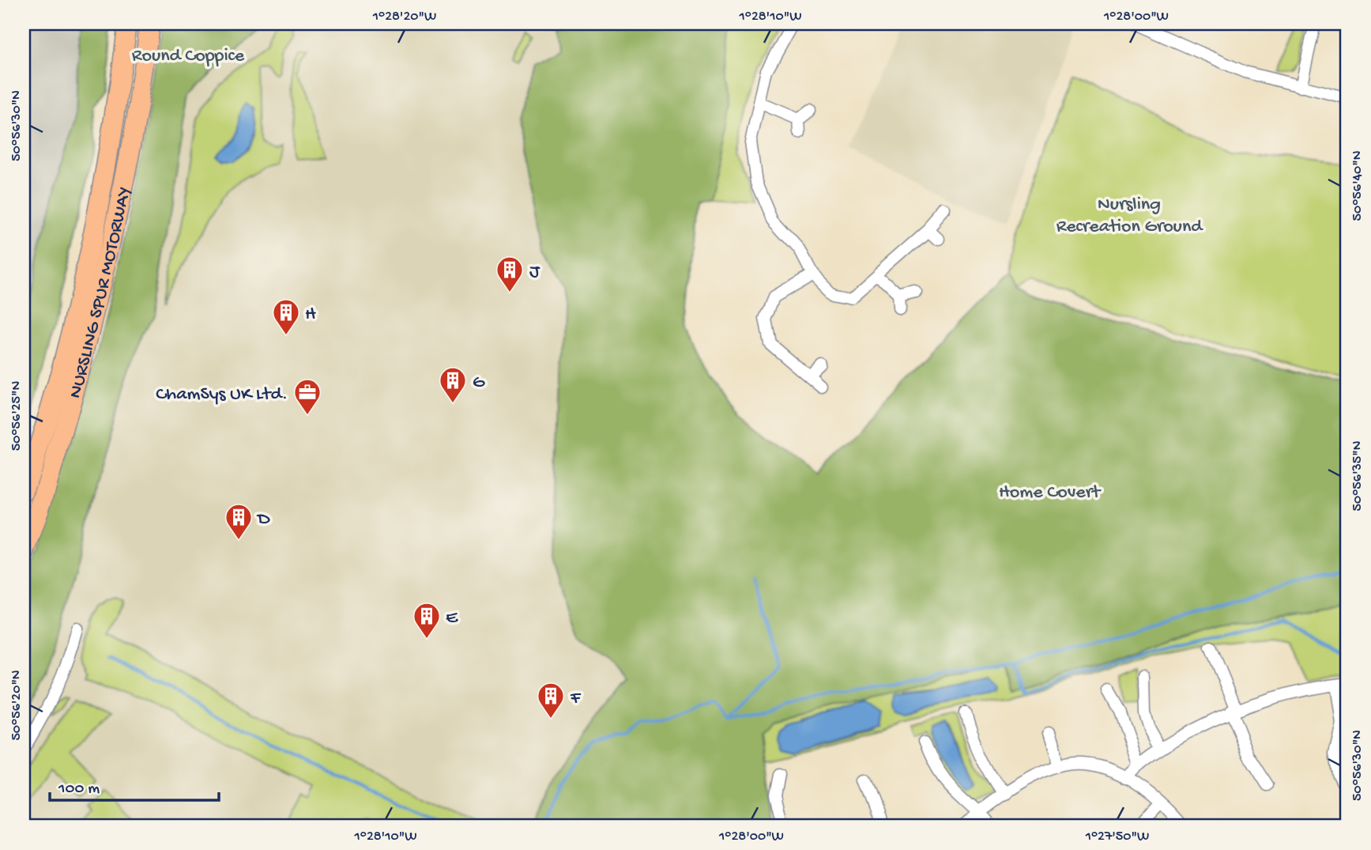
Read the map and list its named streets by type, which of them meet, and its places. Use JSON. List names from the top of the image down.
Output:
{
  "streets": {
    "highway": ["NURSLING SPUR MOTORWAY"]
  },
  "parks": ["Round Coppice", "Nursling Recreation Ground", "Home Covert"],
  "places": {
    "building": [
      "J",
      "H",
      "G",
      "D",
      "E",
      "F"
    ],
    "office": ["ChamSys UK Ltd."]
  },
  "scale_bar": "100 m",
  "coordinates": [
    "1°28'20\"W",
    "1°28'10\"W",
    "1°28'00\"W",
    "50°56'30\"N",
    "50°56'40\"N",
    "50°56'25\"N",
    "50°56'35\"N",
    "50°56'20\"N",
    "1°27'50\"W"
  ]
}
